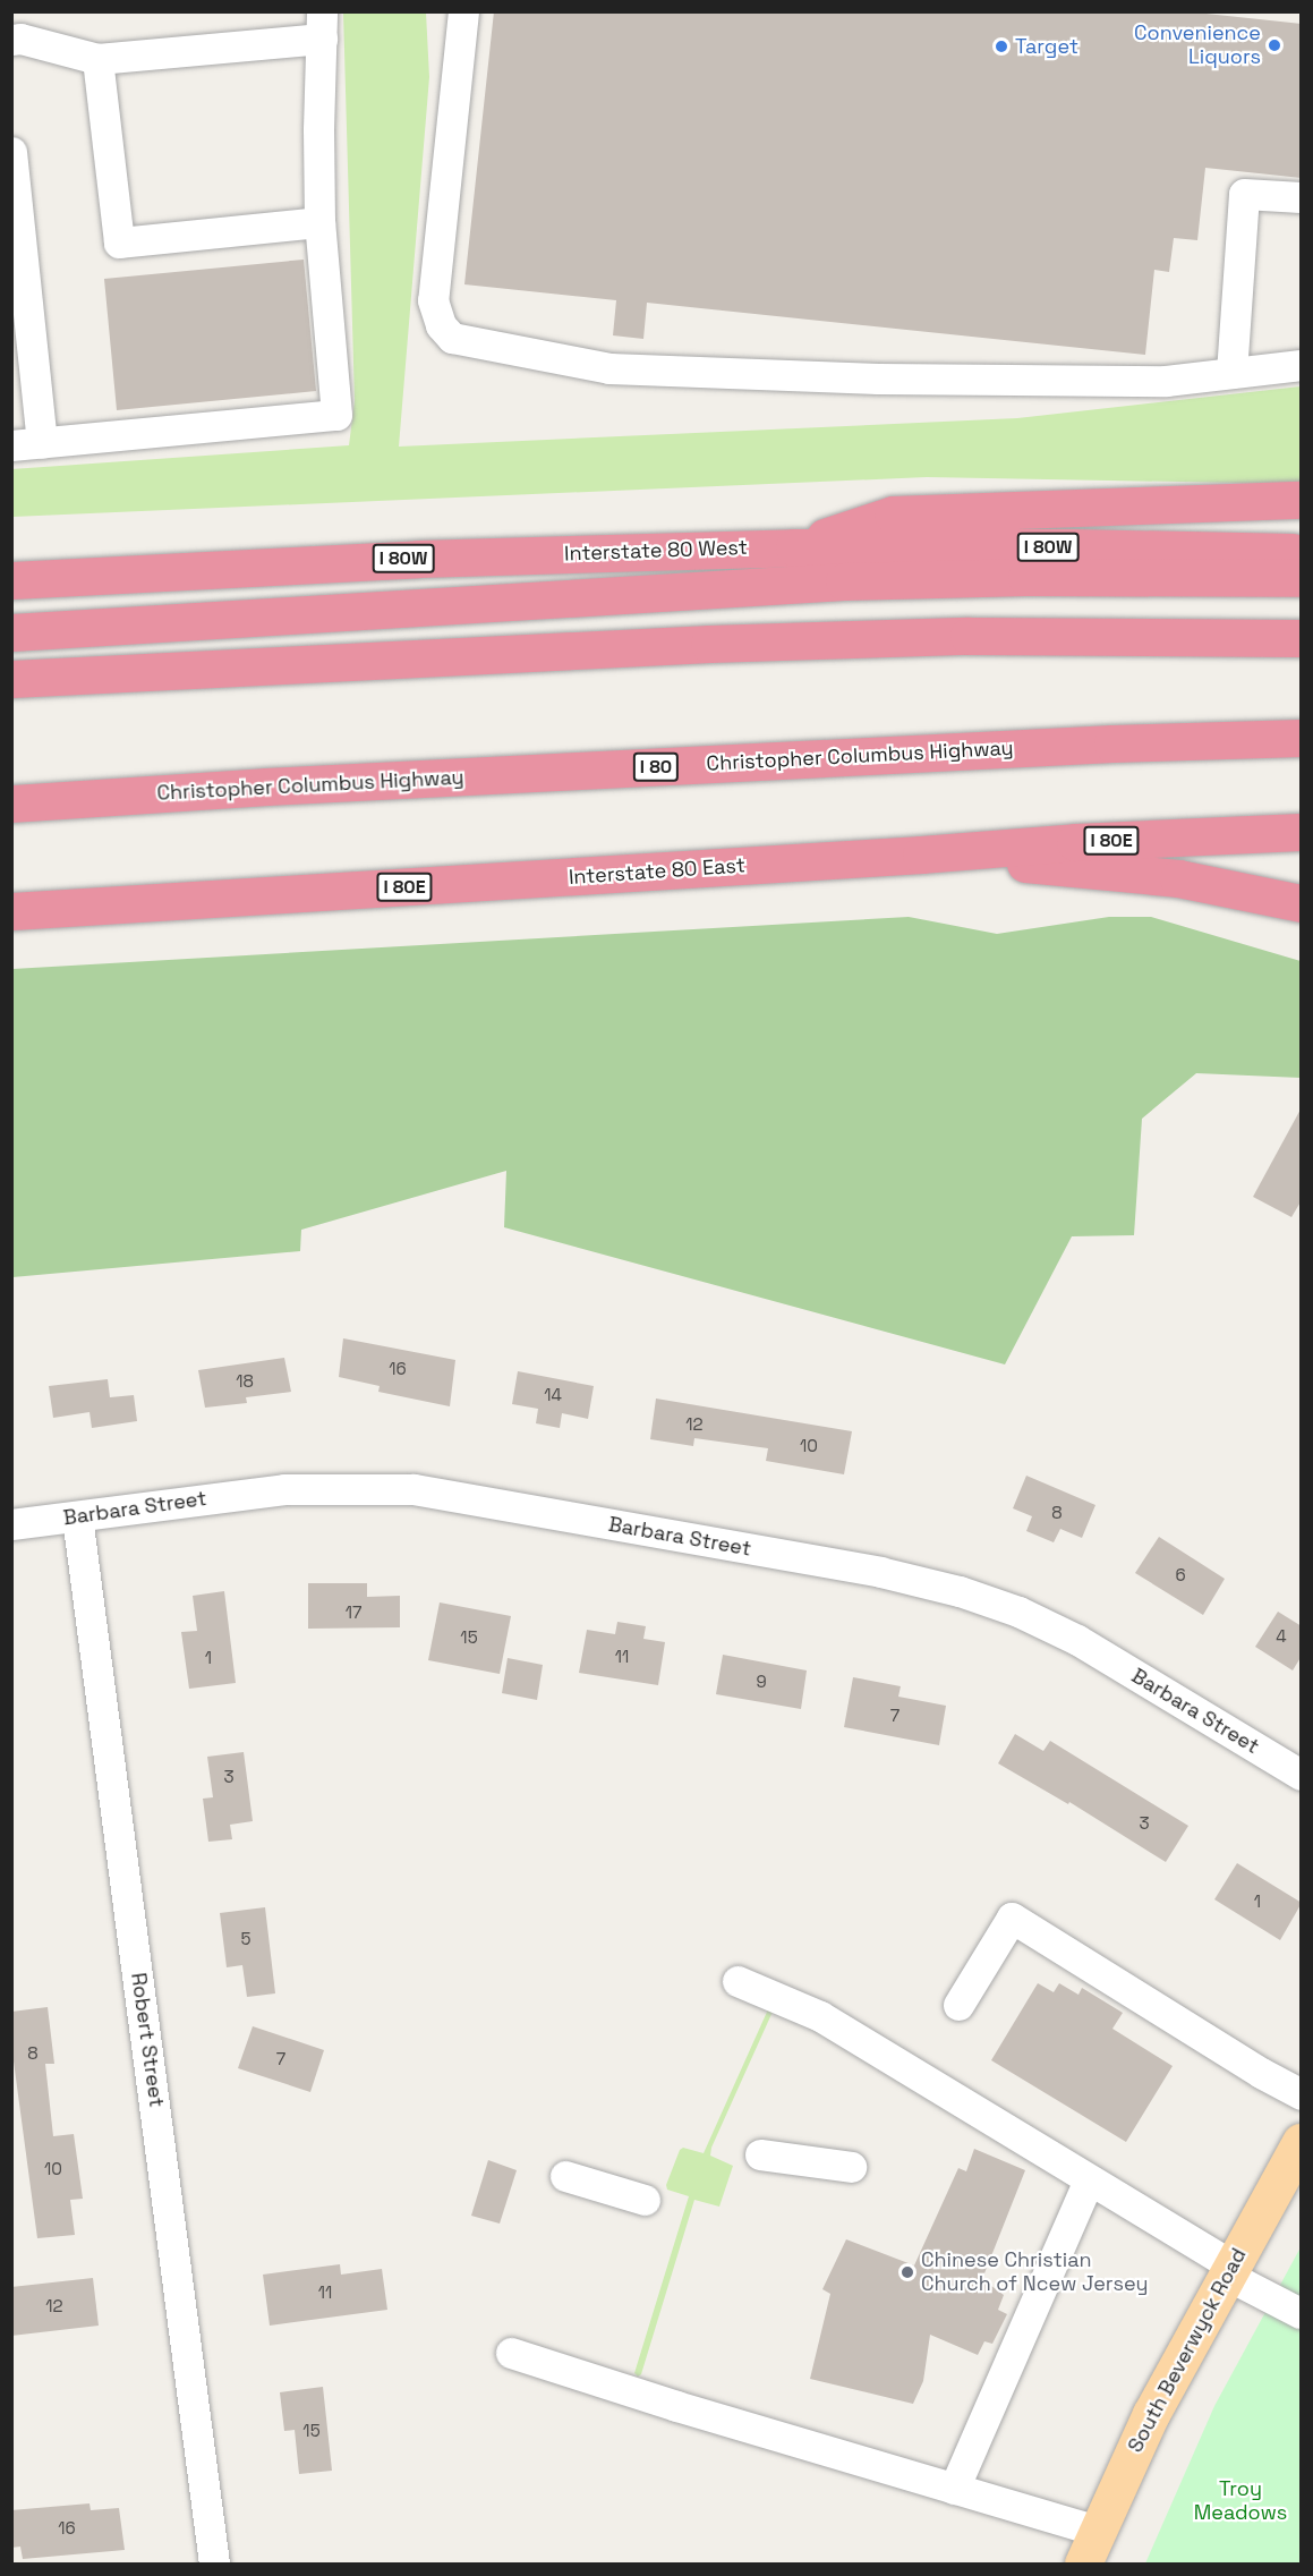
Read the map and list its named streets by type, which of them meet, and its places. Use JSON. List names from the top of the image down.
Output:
{
  "streets": {
    "highway": [
      "I 80W",
      "Interstate 80 West",
      "Christopher Columbus Highway",
      "I 80",
      "I 80E",
      "Interstate 80 East"
    ],
    "main road": ["South Beverwyck Road"],
    "street": ["Barbara Street", "Robert Street"]
  },
  "crossings": [
    ["Barbara Street", "Robert Street"]
  ],
  "parks": ["Troy Meadows"],
  "places": ["Convenience Liquors", "Target", "Chinese Christian Church of Ncew Jersey"],
  "house_numbers": [
    "16",
    "18",
    "14",
    "12",
    "10",
    "8",
    "6",
    "17",
    "4",
    "15",
    "11",
    "1",
    "9",
    "7",
    "3",
    "3",
    "1",
    "5",
    "8",
    "7",
    "10",
    "11",
    "12",
    "15",
    "16"
  ]
}
